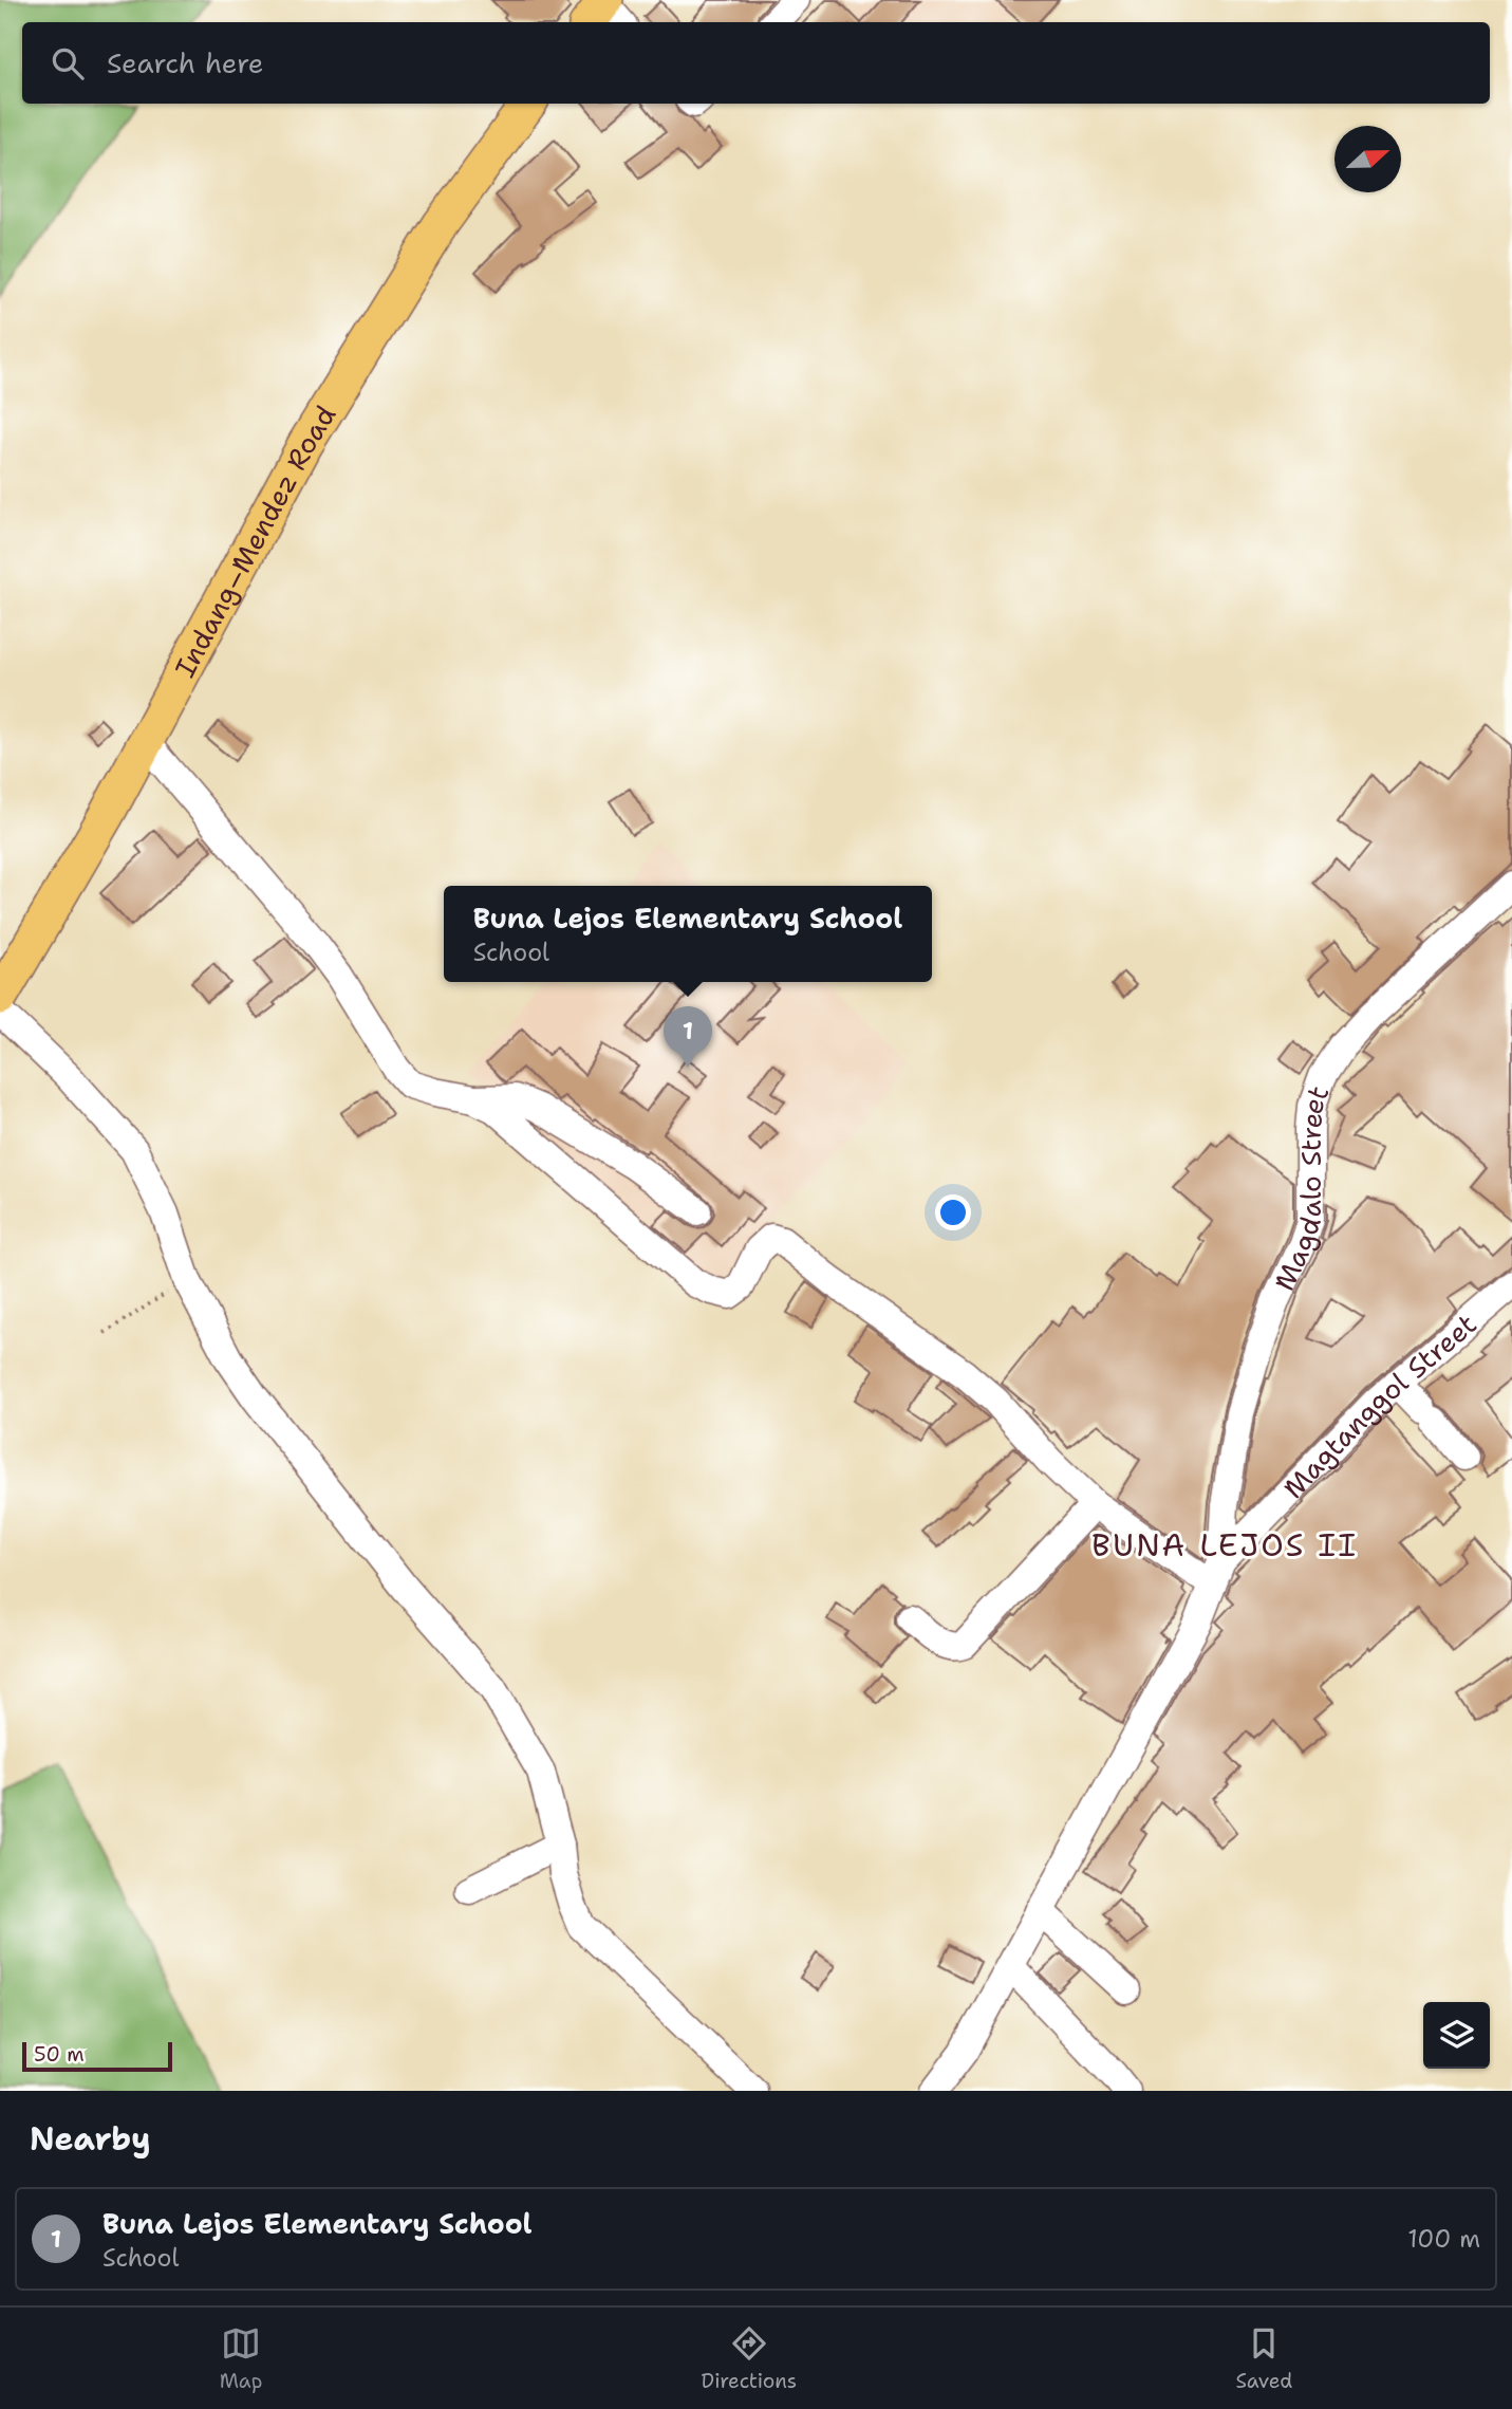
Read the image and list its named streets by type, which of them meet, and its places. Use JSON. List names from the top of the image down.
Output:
{
  "streets": {
    "main road": ["Indang–Mendez Road"],
    "street": ["Magdalo Street", "Magtanggol Street"]
  },
  "crossings": [
    ["Magdalo Street", "Magtanggol Street"]
  ],
  "districts": ["BUNA LEJOS II"],
  "scale_bar": "50 m",
  "north": "right",
  "page": {
    "search": "Search here",
    "popup": ["Buna Lejos Elementary School", "School"],
    "pins": "1",
    "scale": "50 m",
    "heading": "Nearby",
    "list": [
      {
        "mark": "1",
        "name": "Buna Lejos Elementary School",
        "note": "School",
        "value": "100 m"
      }
    ],
    "nav": ["Map", "Directions", "Saved"]
  }
}
